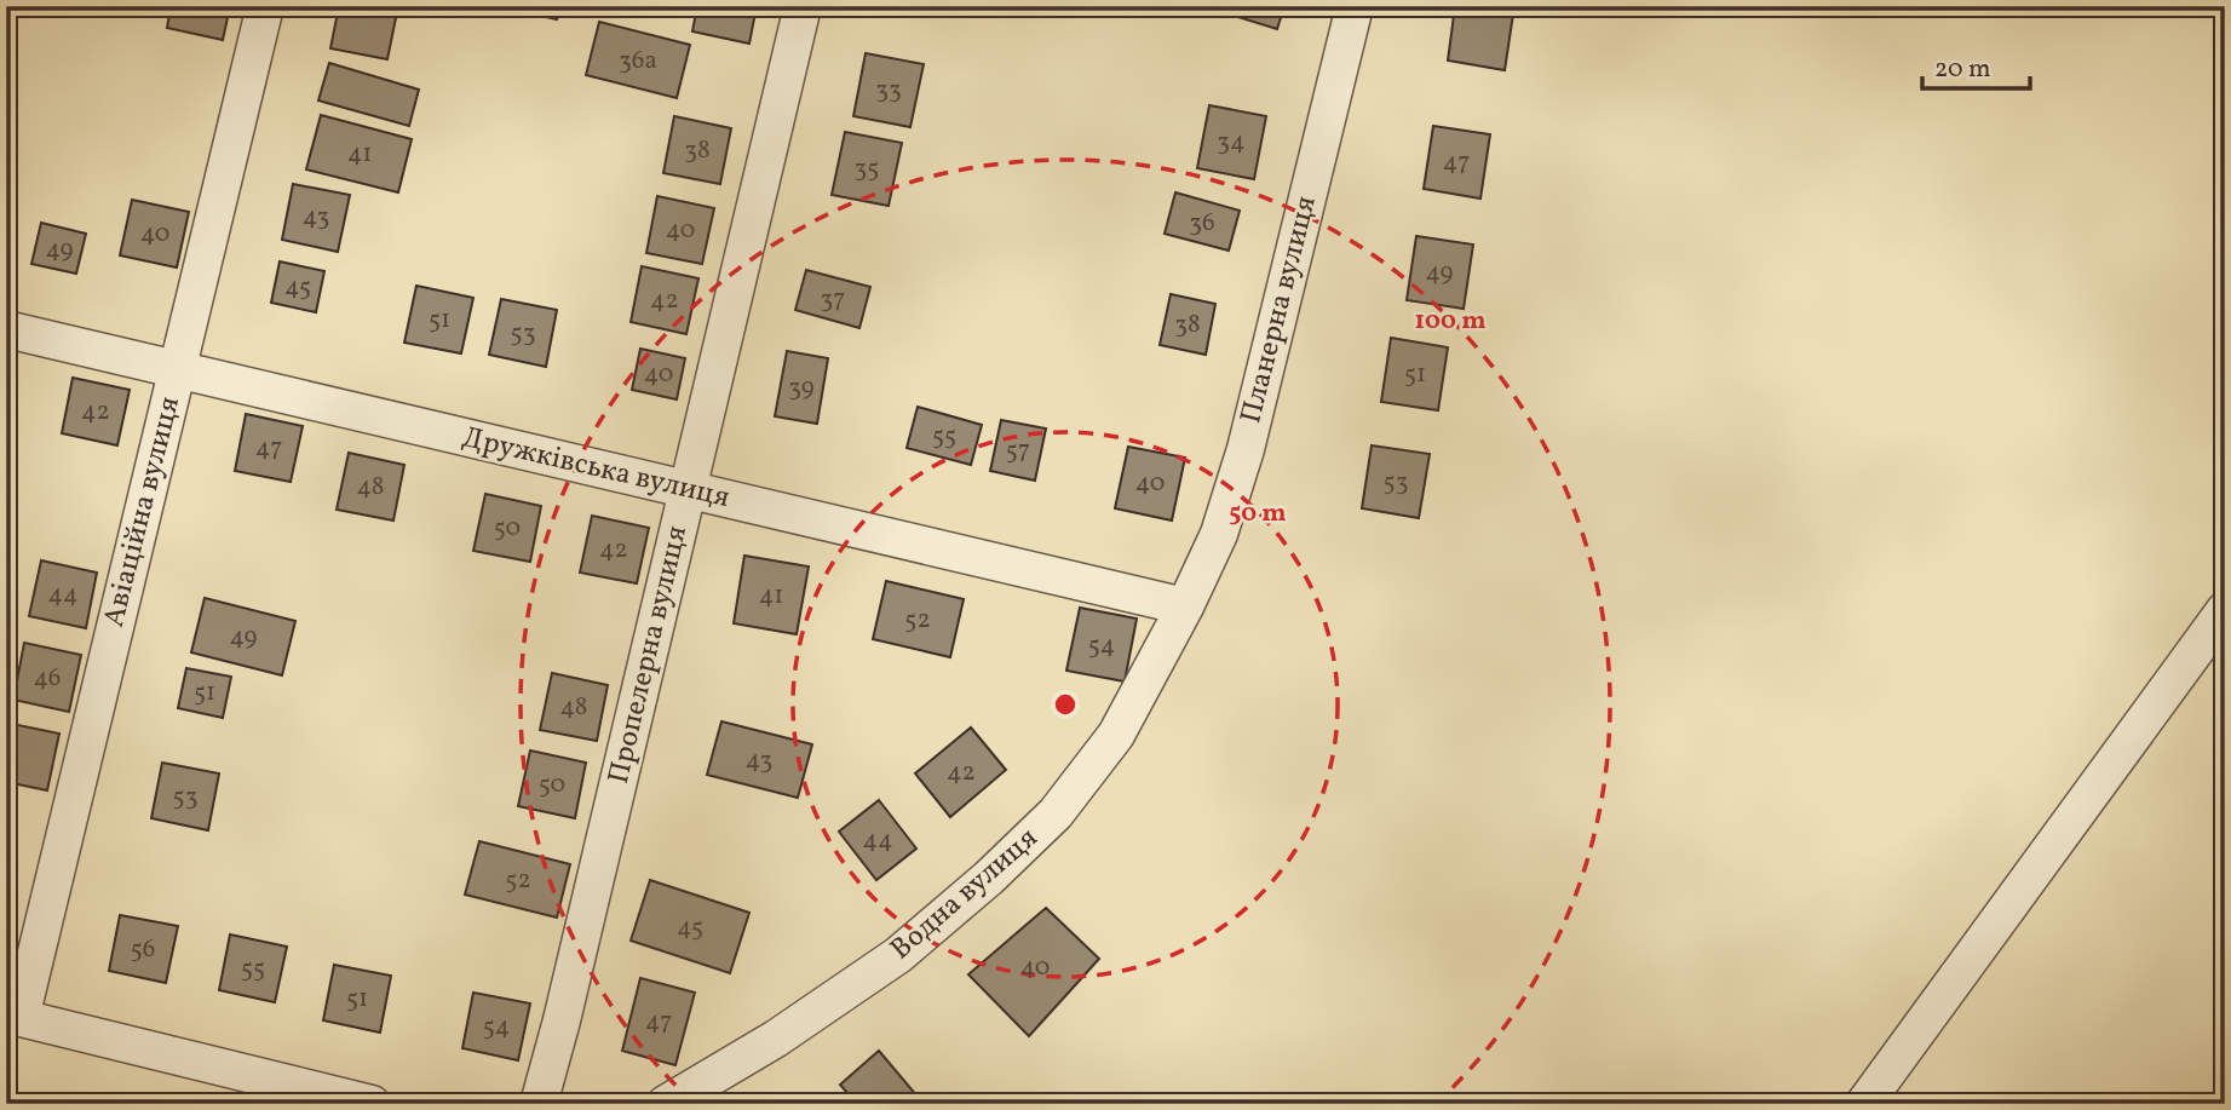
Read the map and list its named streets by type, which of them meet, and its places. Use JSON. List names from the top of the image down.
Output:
{
  "streets": {
    "street": [
      "Планерна вулиця",
      "Дружківська вулиця",
      "Авіаційна вулиця",
      "Пропелерна вулиця",
      "Водна вулиця"
    ]
  },
  "crossings": [
    ["Планерна вулиця", "Дружківська вулиця"],
    ["Планерна вулиця", "Водна вулиця"],
    ["Дружківська вулиця", "Авіаційна вулиця"],
    ["Дружківська вулиця", "Пропелерна вулиця"],
    ["Дружківська вулиця", "Водна вулиця"]
  ],
  "house_numbers": [
    "36а",
    "33",
    "34",
    "38",
    "41",
    "47",
    "35",
    "43",
    "36",
    "40",
    "40",
    "49",
    "49",
    "45",
    "37",
    "42",
    "51",
    "38",
    "53",
    "40",
    "51",
    "39",
    "42",
    "55",
    "47",
    "57",
    "53",
    "40",
    "48",
    "50",
    "42",
    "44",
    "41",
    "52",
    "49",
    "54",
    "46",
    "51",
    "48",
    "43",
    "42",
    "50",
    "53",
    "44",
    "52",
    "45",
    "56",
    "40",
    "55",
    "51",
    "47",
    "54"
  ],
  "scale_bar": "20 m",
  "rings": ["100 m", "50 m"]
}
